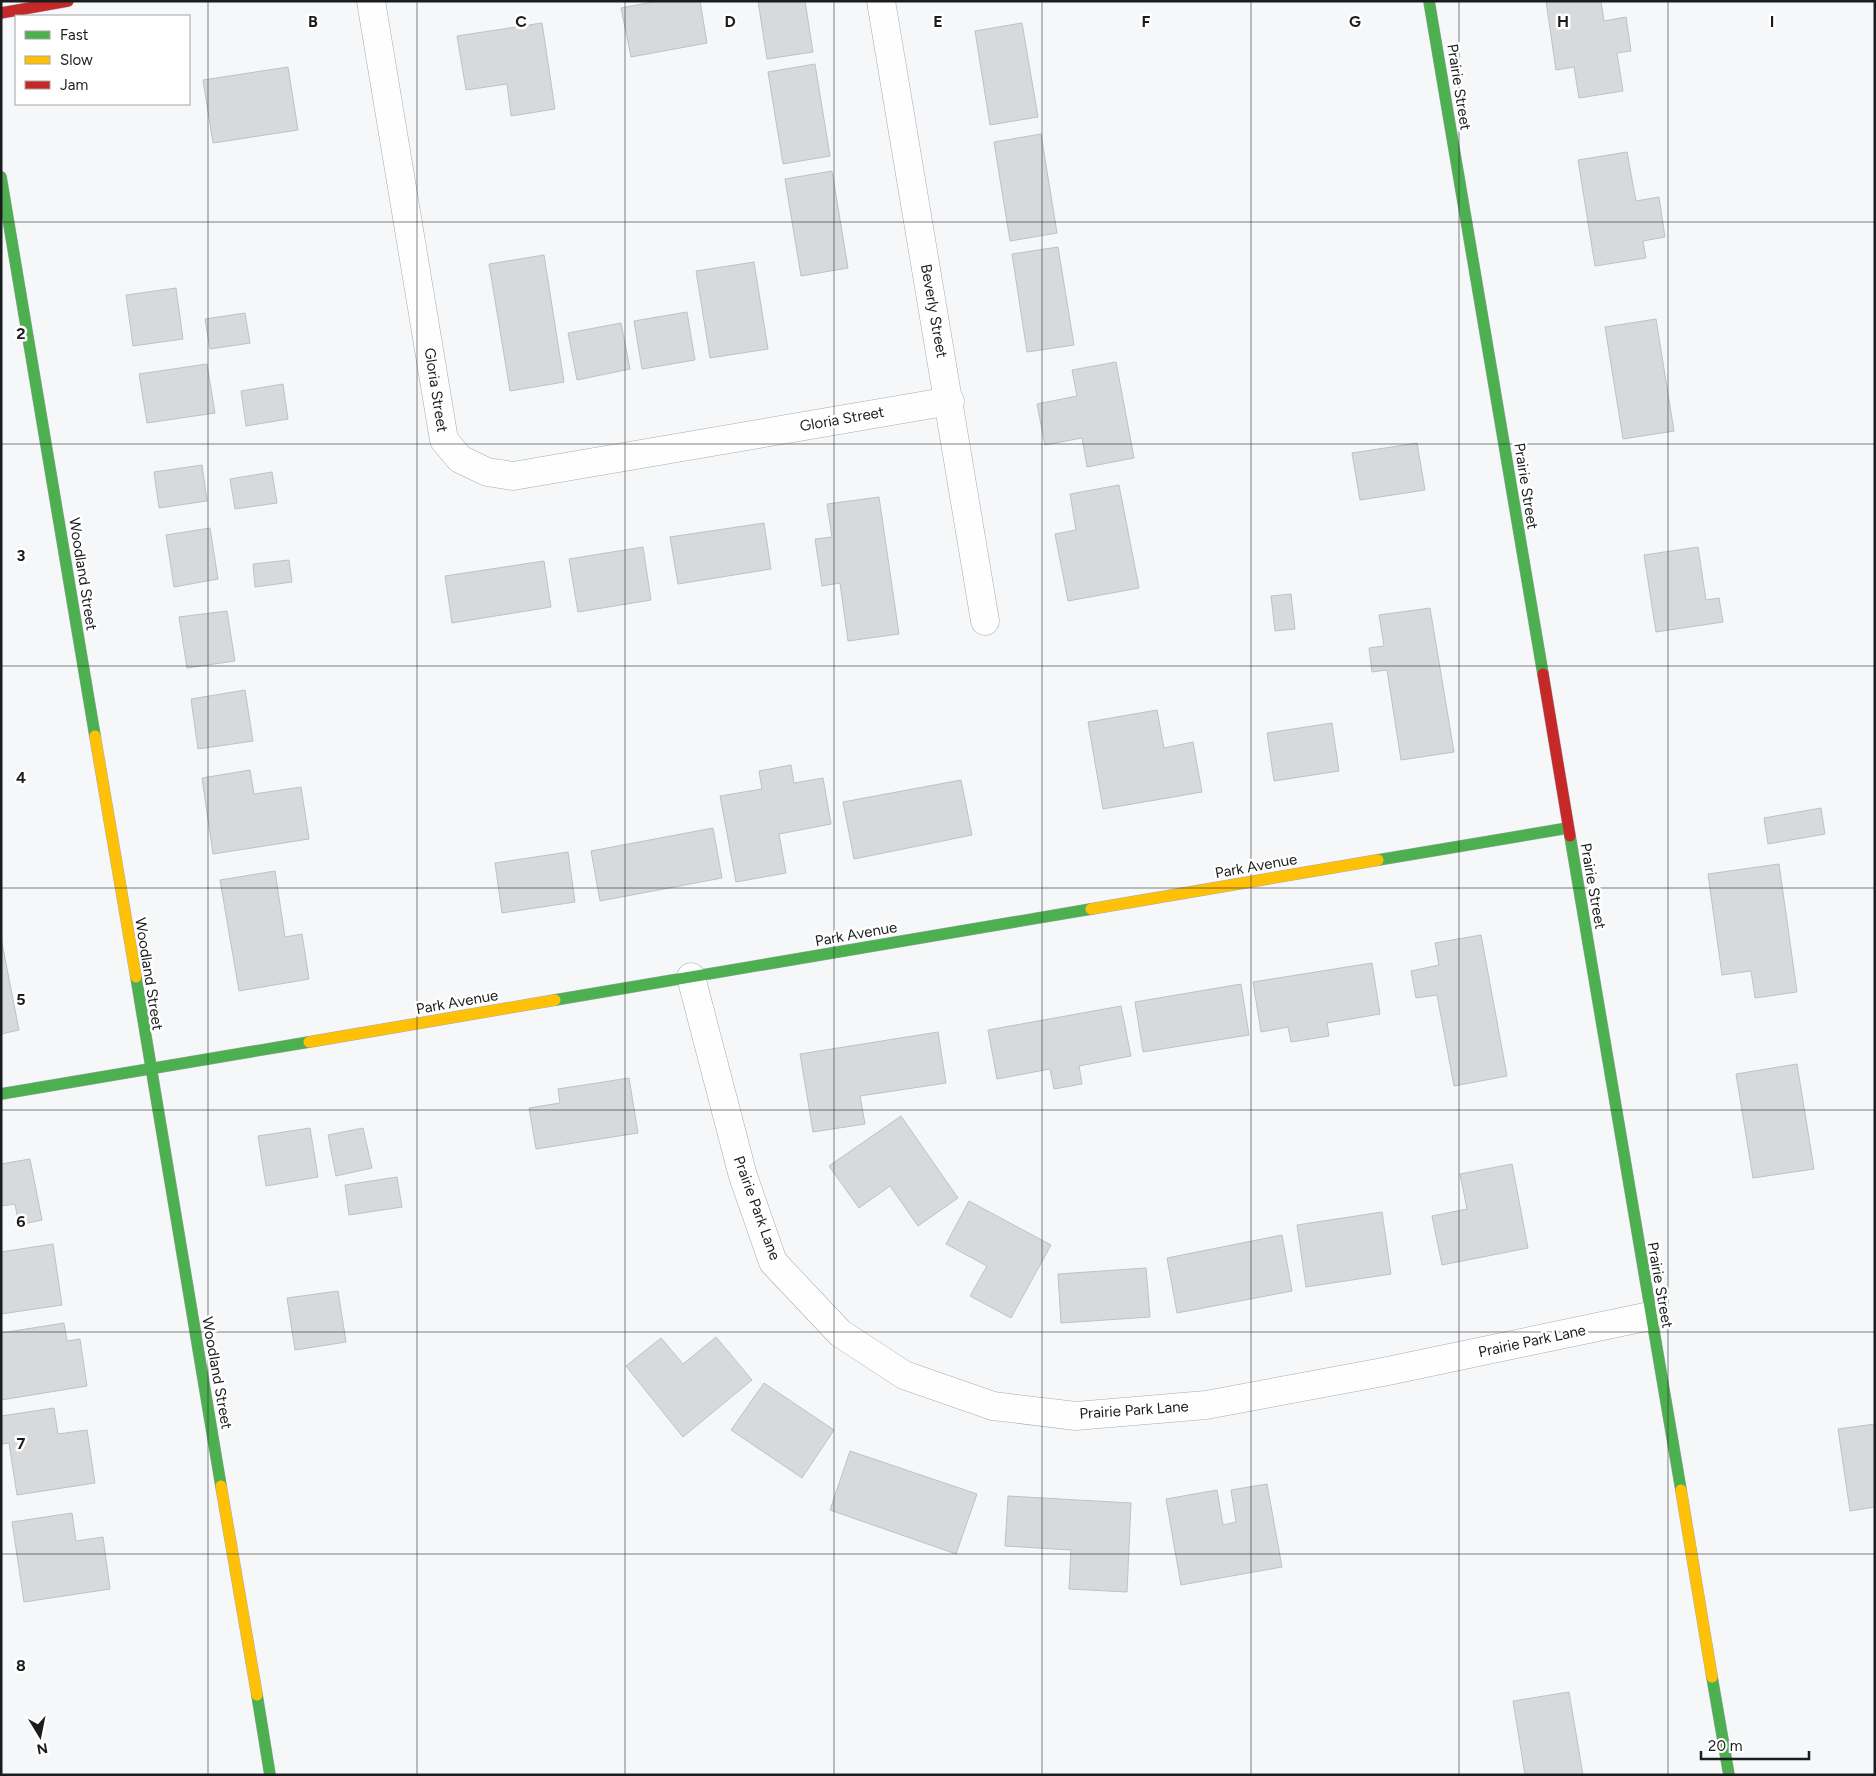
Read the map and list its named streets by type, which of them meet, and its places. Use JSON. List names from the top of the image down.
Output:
{
  "streets": {
    "street": [
      "Prairie Street",
      "Beverly Street",
      "Gloria Street",
      "Woodland Street",
      "Park Avenue",
      "Prairie Park Lane"
    ]
  },
  "crossings": [
    ["Prairie Street", "Park Avenue"],
    ["Prairie Street", "Prairie Park Lane"],
    ["Beverly Street", "Gloria Street"],
    ["Woodland Street", "Park Avenue"],
    ["Park Avenue", "Prairie Park Lane"]
  ],
  "legend": ["Fast", "Slow", "Jam"],
  "scale_bar": "20 m",
  "north": "bottom",
  "grid": {
    "columns": [
      "B",
      "C",
      "D",
      "E",
      "F",
      "G",
      "H",
      "I"
    ],
    "rows": [
      "2",
      "3",
      "4",
      "5",
      "6",
      "7",
      "8"
    ]
  }
}
